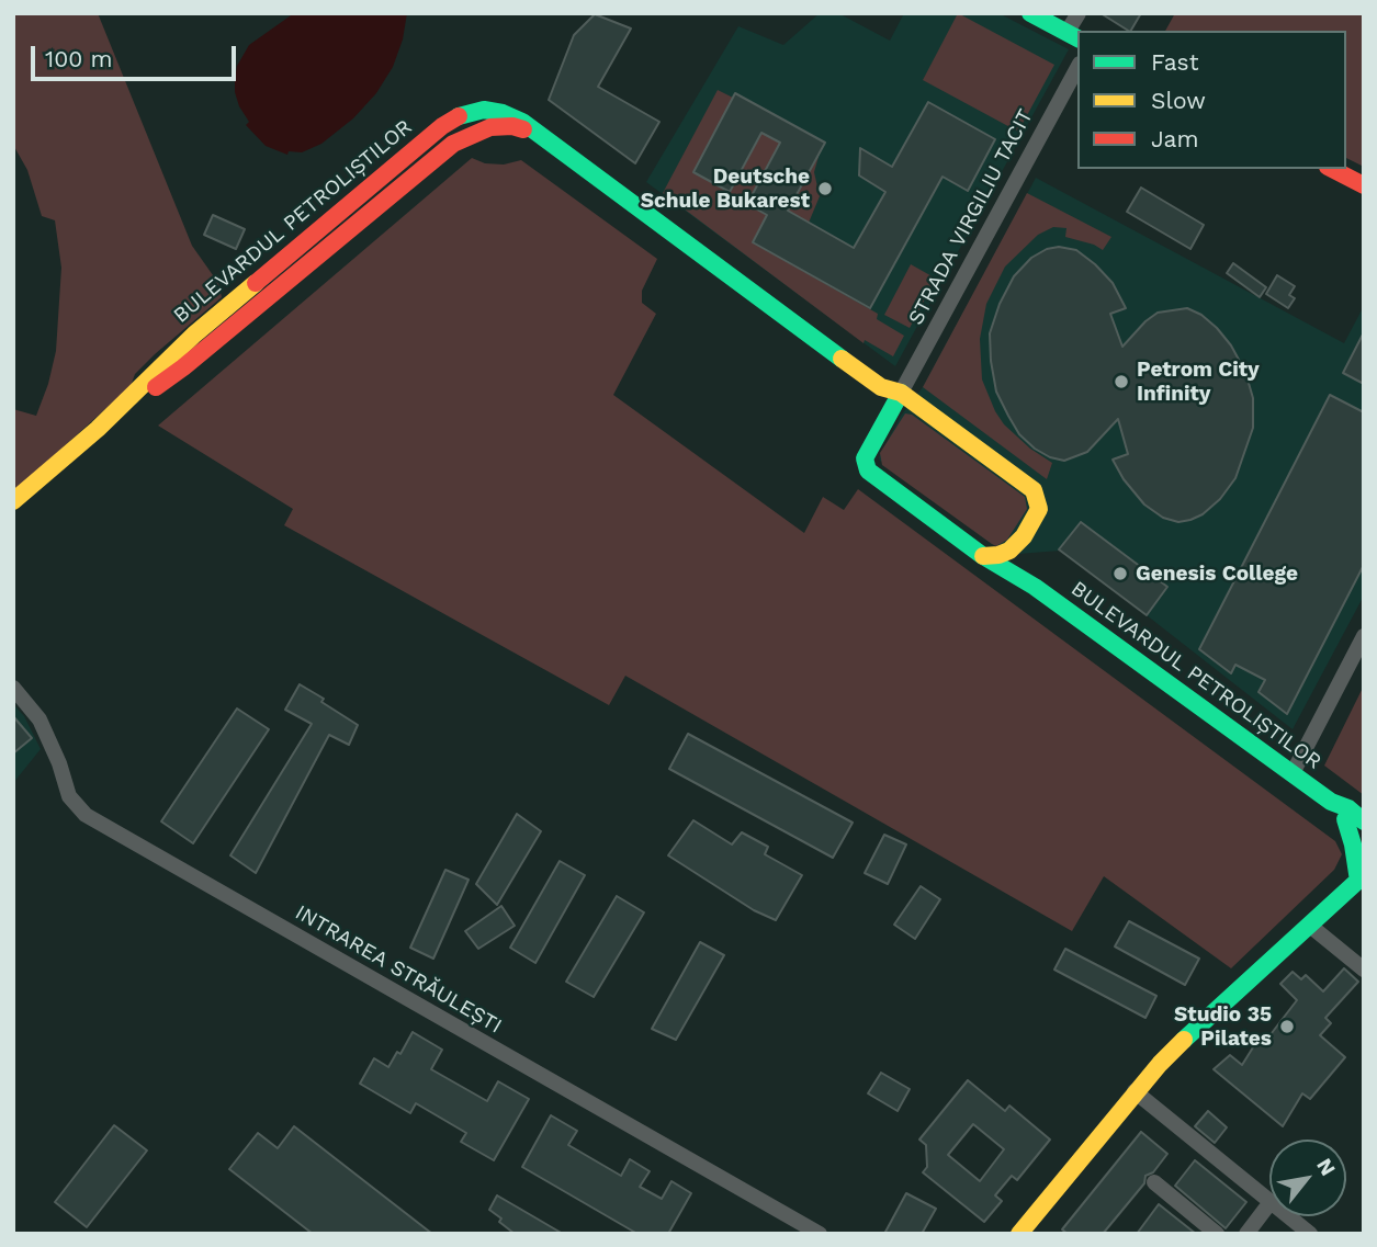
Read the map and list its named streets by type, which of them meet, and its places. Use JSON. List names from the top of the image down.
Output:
{
  "streets": {
    "street": ["STRADA VIRGILIU TACIT", "BULEVARDUL PETROLIȘTILOR", "INTRAREA STRĂULEȘTI"]
  },
  "crossings": [
    ["STRADA VIRGILIU TACIT", "BULEVARDUL PETROLIȘTILOR"]
  ],
  "places": [
    "Deutsche Schule Bukarest",
    "Petrom City Infinity",
    "Genesis College",
    "Studio 35 Pilates"
  ],
  "legend": ["Fast", "Slow", "Jam"],
  "scale_bar": "100 m",
  "north": "top right"
}
